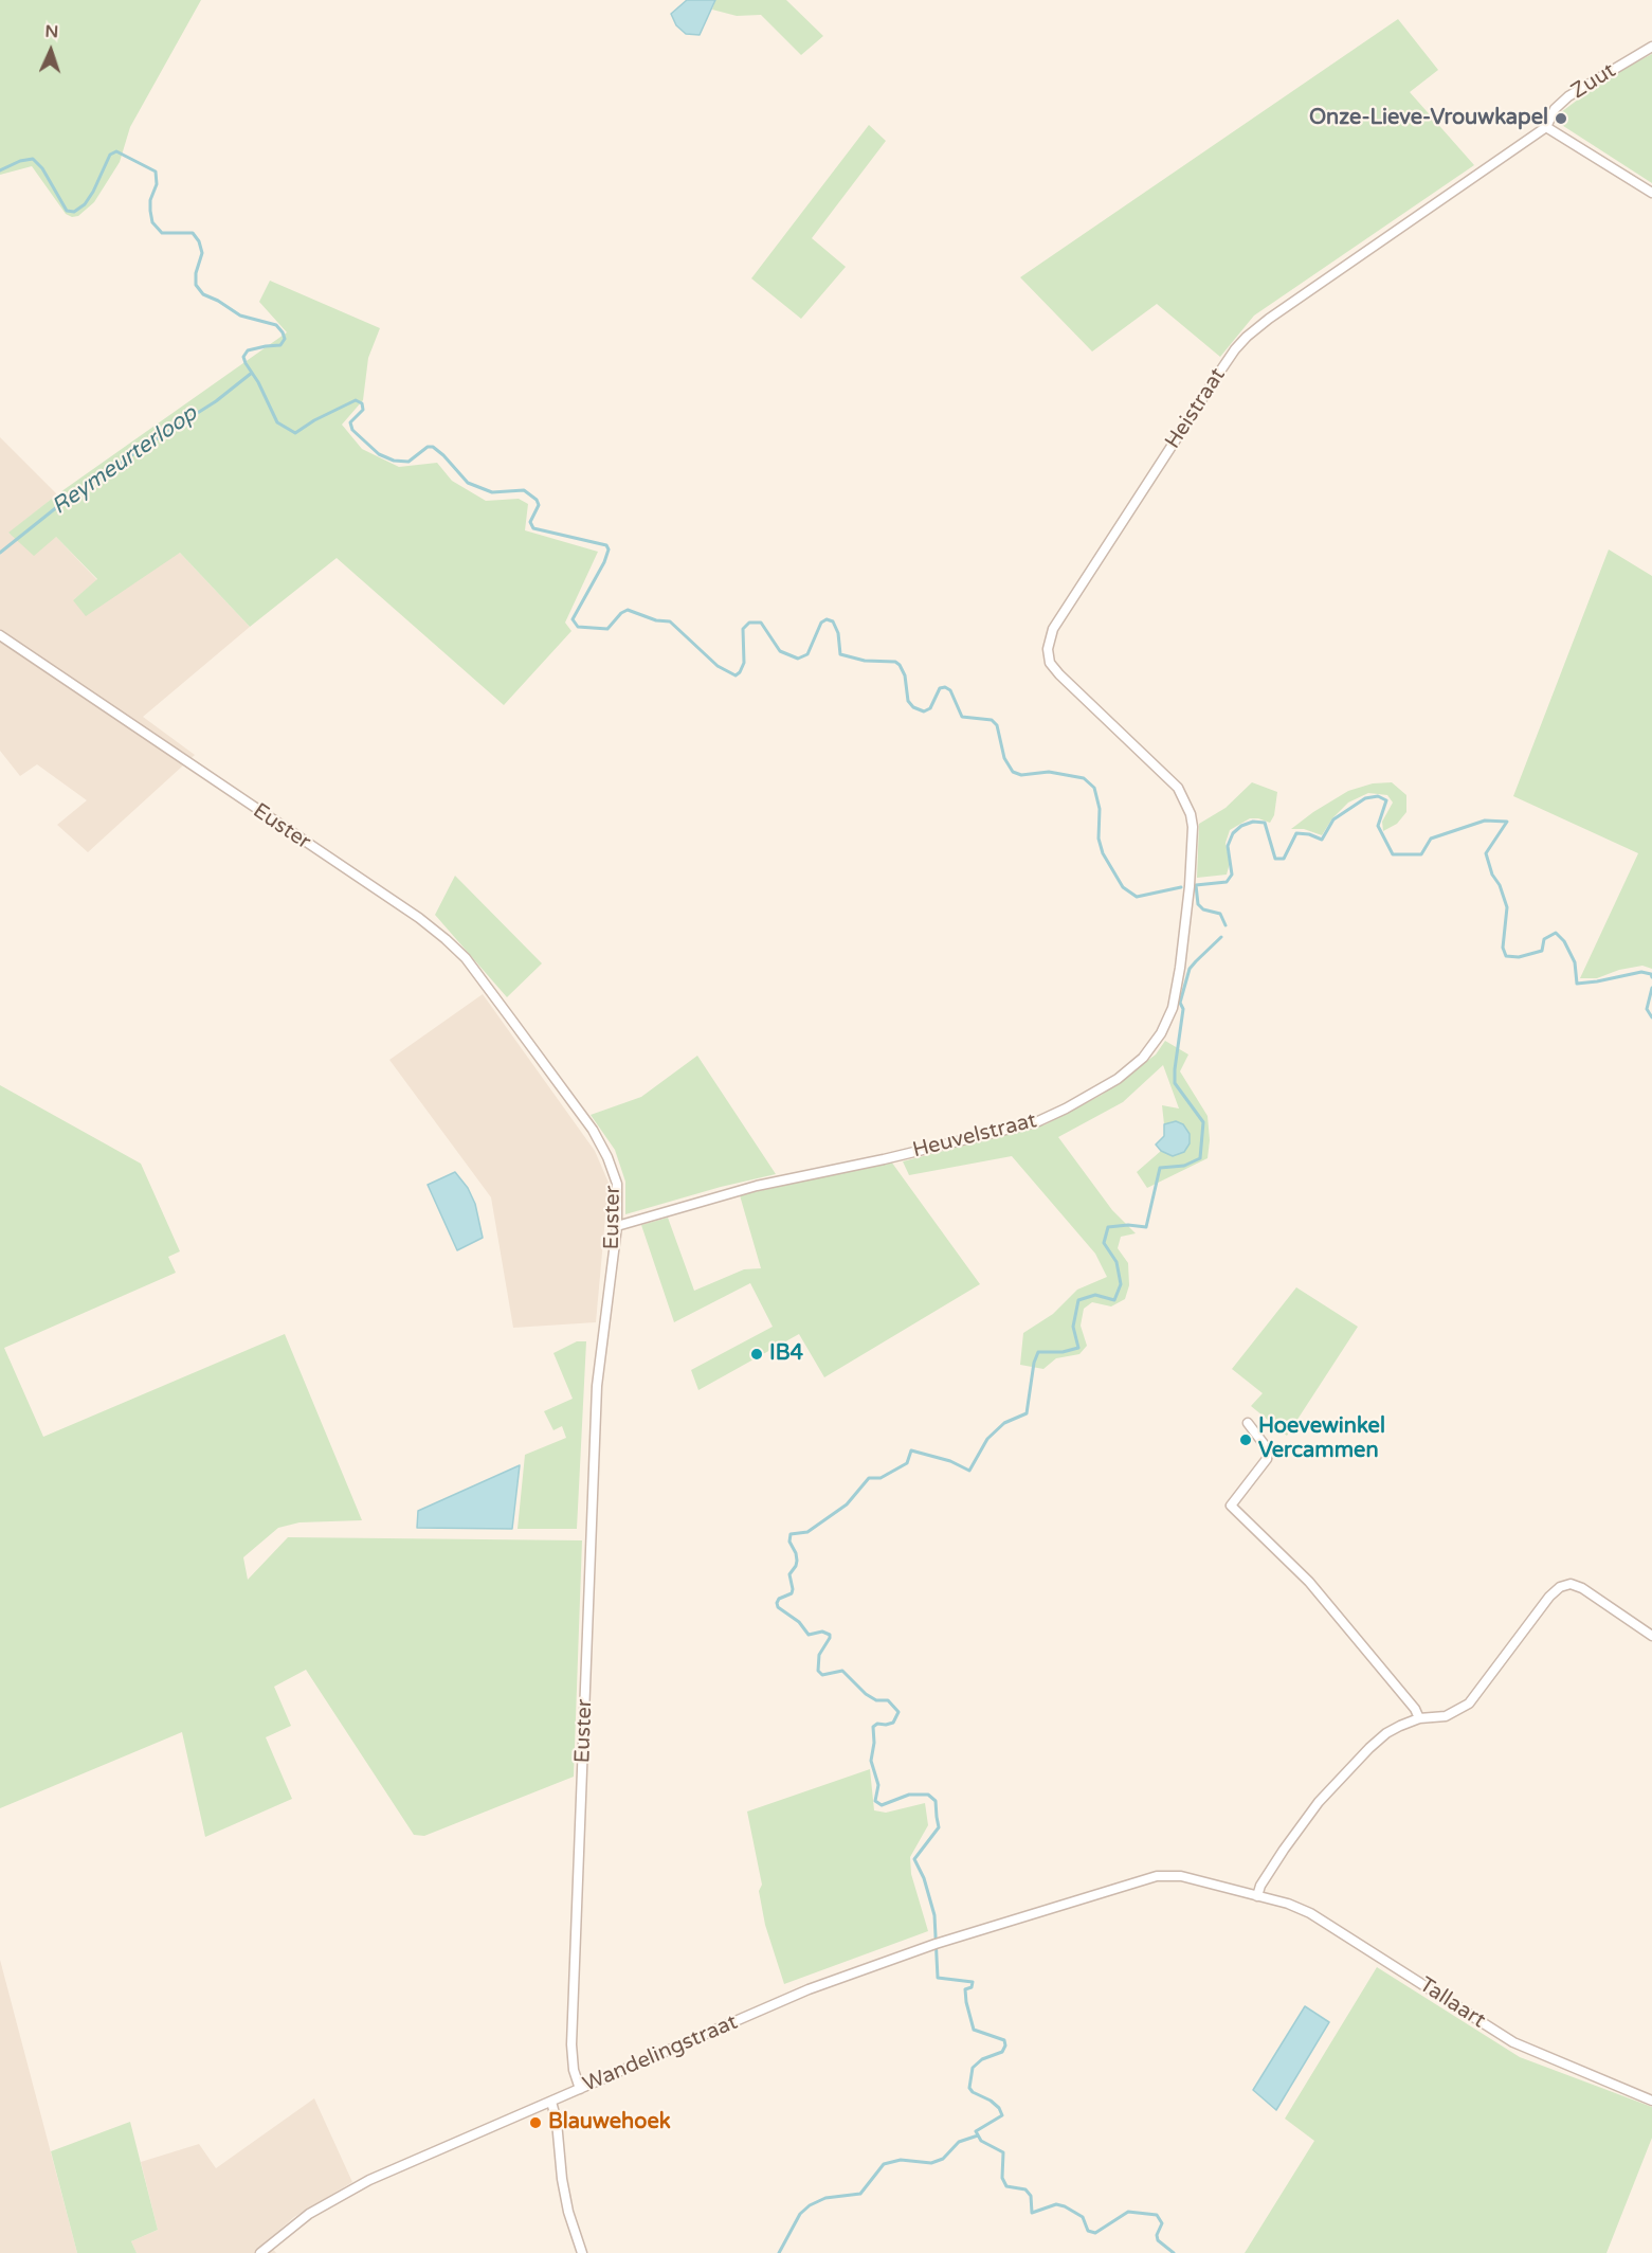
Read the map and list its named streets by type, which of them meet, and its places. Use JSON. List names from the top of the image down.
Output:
{
  "streets": {
    "street": [
      "Zuut",
      "Heistraat",
      "Euster",
      "Heuvelstraat",
      "Tallaart",
      "Wandelingstraat"
    ]
  },
  "crossings": [
    ["Zuut", "Heistraat"],
    ["Heistraat", "Heuvelstraat"],
    ["Euster", "Heuvelstraat"],
    ["Euster", "Wandelingstraat"],
    ["Tallaart", "Wandelingstraat"]
  ],
  "water": ["Reymeurterloop"],
  "places": [
    "Onze-Lieve-Vrouwkapel",
    "IB4",
    "Hoevewinkel Vercammen",
    "Blauwehoek"
  ],
  "north": "top"
}
